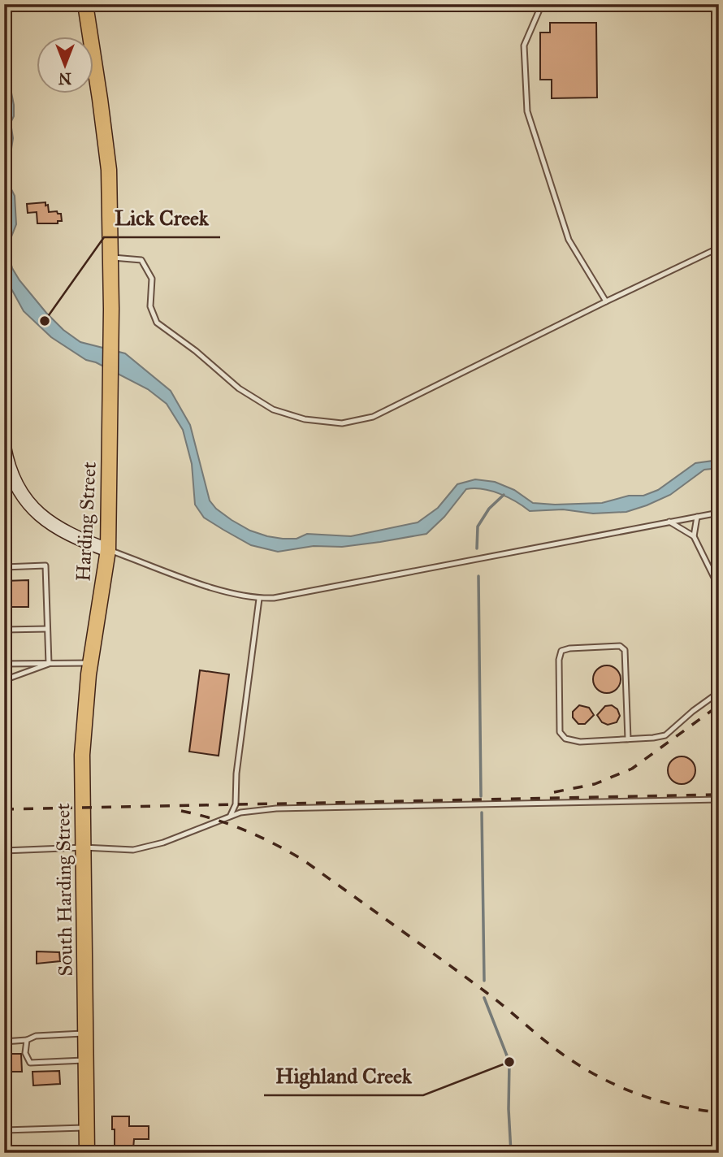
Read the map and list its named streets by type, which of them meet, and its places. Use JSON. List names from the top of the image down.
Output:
{
  "streets": {
    "main road": ["Harding Street", "South Harding Street"]
  },
  "crossings": [
    ["Harding Street", "South Harding Street"]
  ],
  "places": ["Lick Creek", "Highland Creek"],
  "north": "bottom"
}
